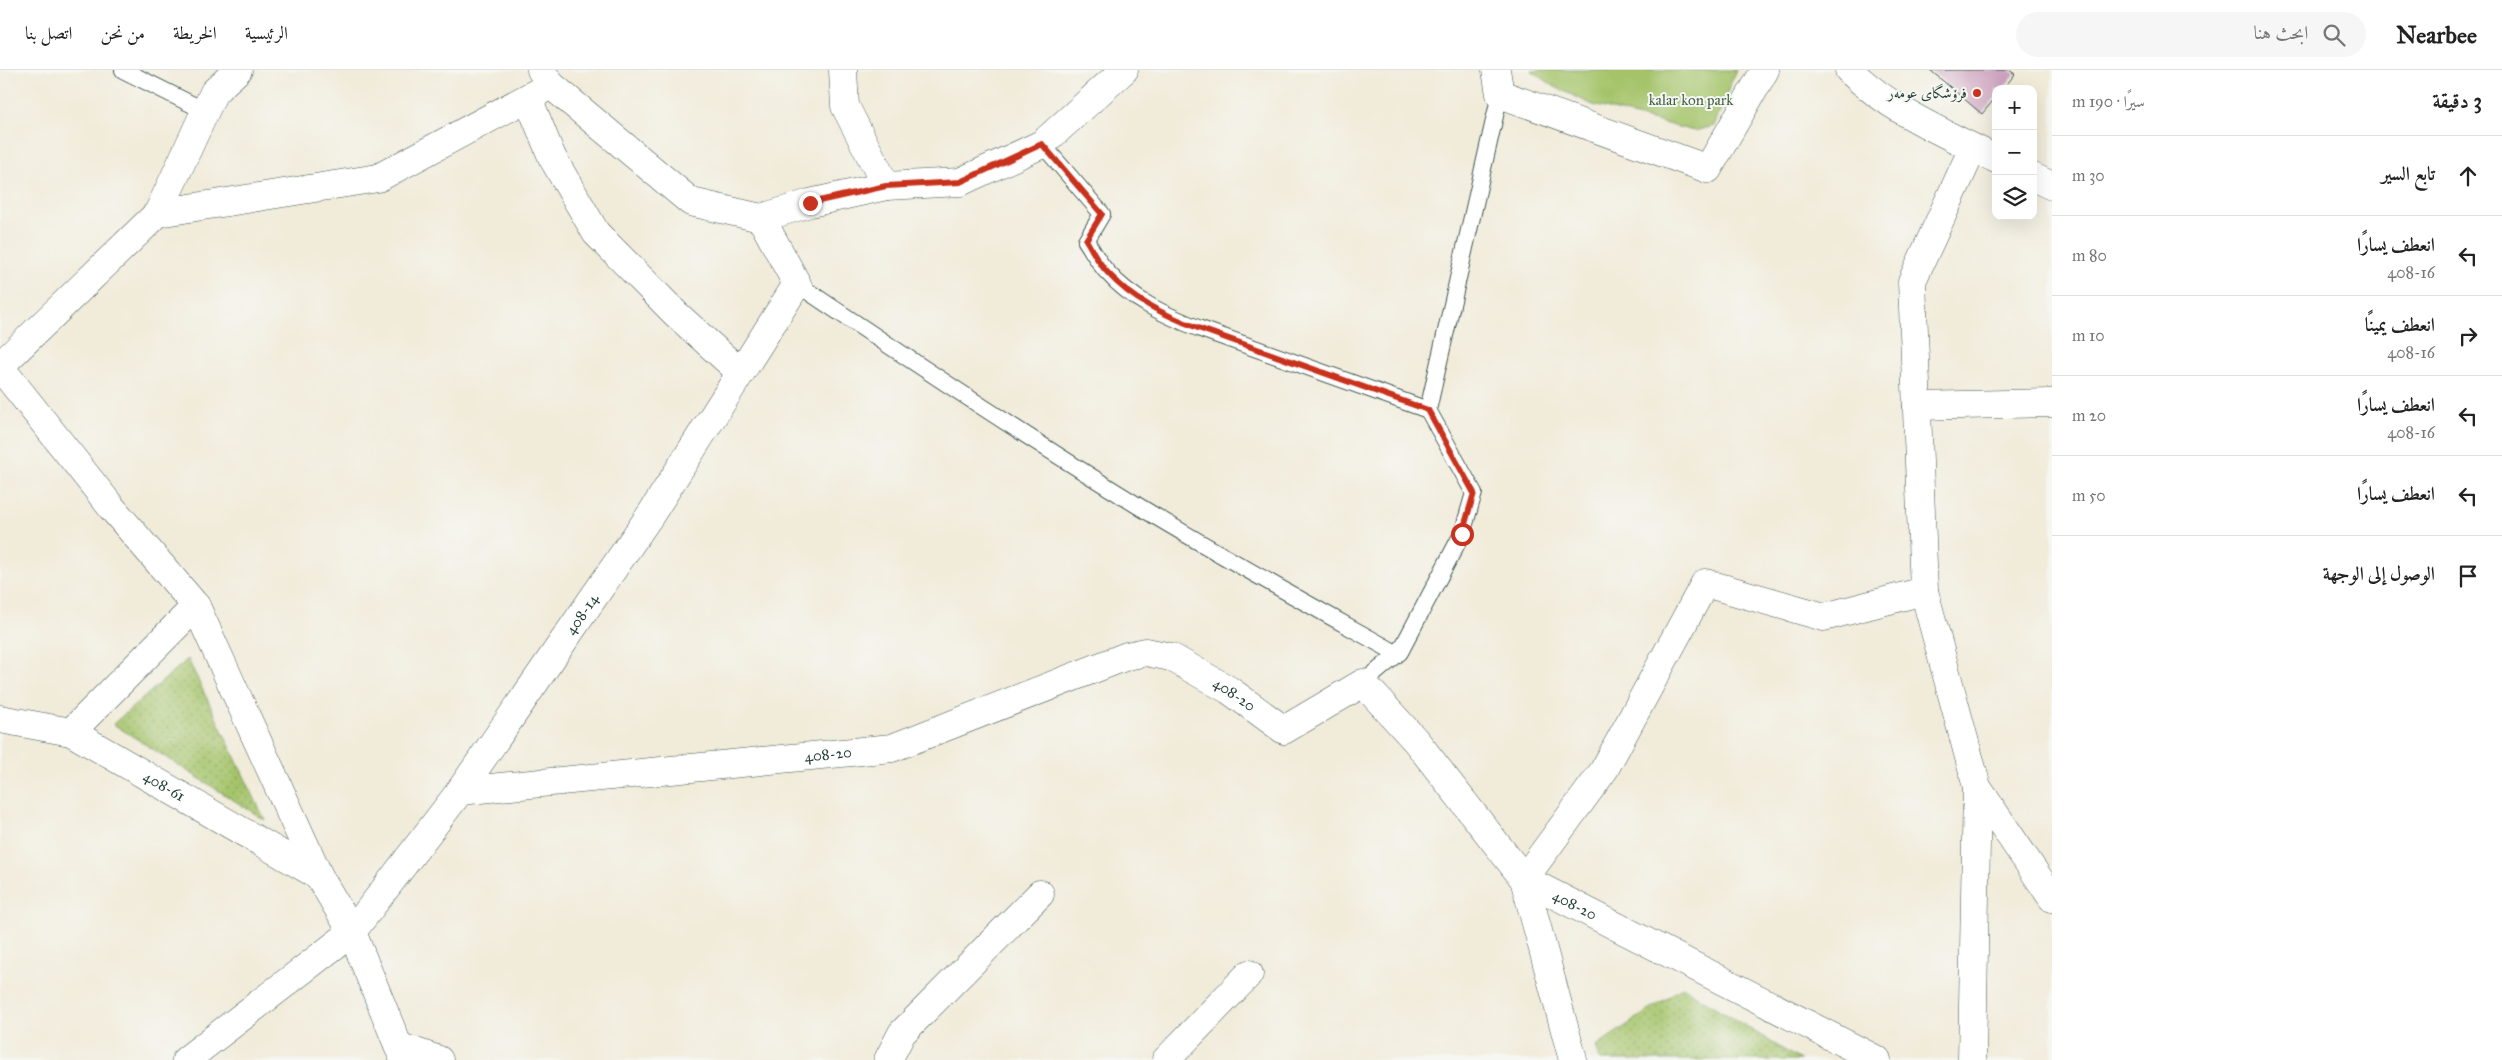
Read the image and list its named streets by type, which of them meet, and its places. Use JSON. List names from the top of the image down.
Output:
{
  "streets": {
    "street": ["408-14", "408-20", "408-61"]
  },
  "crossings": [
    ["408-14", "408-20"]
  ],
  "parks": ["kalar kon park"],
  "places": ["فرۆشگای عومەر"],
  "page": {
    "header": "Nearbee",
    "search": "ابحث هنا",
    "nav": [
      "الرئيسية",
      "الخريطة",
      "من نحن",
      "اتصل بنا"
    ],
    "heading": ["3 دقيقة", "سيرًا · 190 m"],
    "map_buttons": ["+", "−"],
    "list": [
      ["تابع السير", "30 m"],
      ["انعطف يسارًا", "408-16", "80 m"],
      ["انعطف يمينًا", "408-16", "10 m"],
      ["انعطف يسارًا", "408-16", "20 m"],
      ["انعطف يسارًا", "50 m"],
      "الوصول إلى الوجهة"
    ]
  }
}
